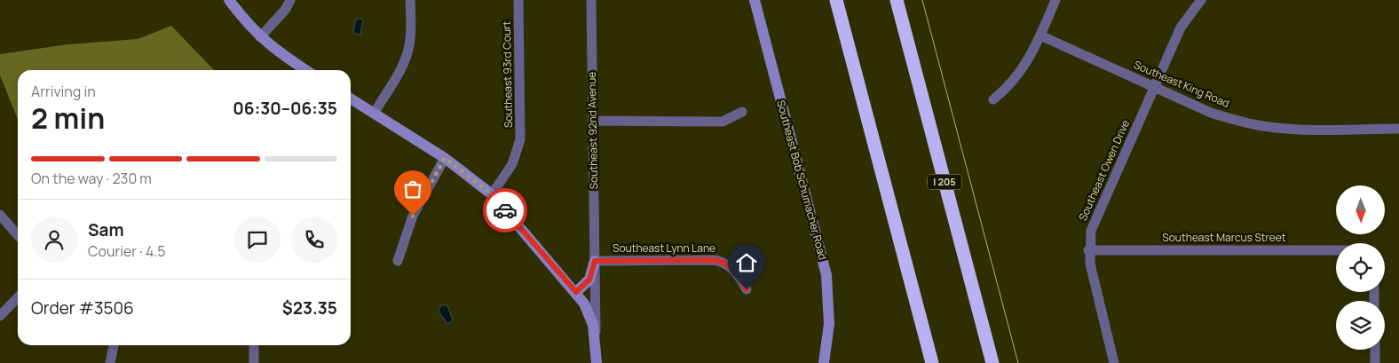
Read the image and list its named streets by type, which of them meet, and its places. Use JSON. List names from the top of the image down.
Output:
{
  "streets": {
    "highway": ["I 205"],
    "street": [
      "Southeast 93rd Court",
      "Southeast King Road",
      "Southeast 92nd Avenue",
      "Southeast Owen Drive",
      "Southeast Bob Schumacher Road",
      "Southeast Marcus Street",
      "Southeast Lynn Lane"
    ]
  },
  "crossings": [
    ["Southeast King Road", "Southeast Owen Drive"],
    ["Southeast 92nd Avenue", "Southeast Lynn Lane"],
    ["Southeast Owen Drive", "Southeast Marcus Street"]
  ],
  "north": "bottom",
  "page": {
    "heading": ["2 min", "Arriving in", "06:30–06:35"],
    "panel": [
      "Sam",
      "Courier · 4.5",
      "Order #3506",
      "$23.35"
    ],
    "bar": "On the way · 230 m"
  }
}
